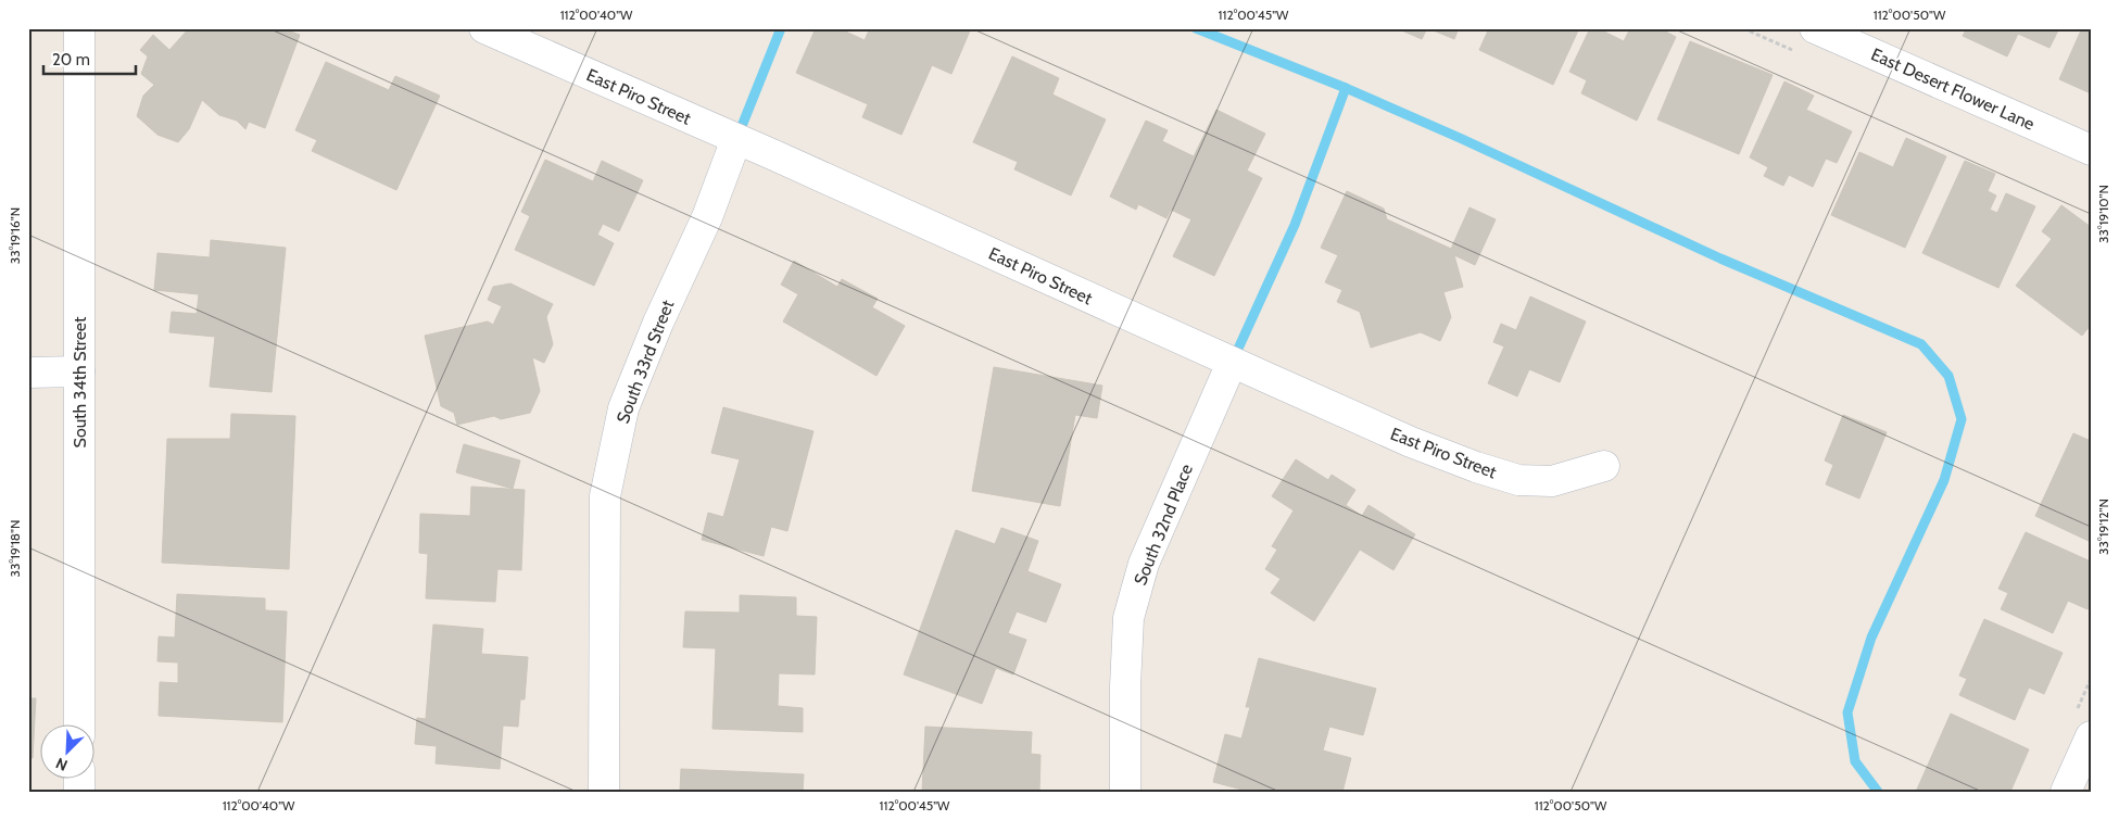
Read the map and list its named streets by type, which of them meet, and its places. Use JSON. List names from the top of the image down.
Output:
{
  "streets": {
    "street": [
      "East Desert Flower Lane",
      "East Piro Street",
      "South 33rd Street",
      "South 34th Street",
      "South 32nd Place"
    ]
  },
  "crossings": [
    ["East Piro Street", "South 33rd Street"],
    ["East Piro Street", "South 32nd Place"]
  ],
  "scale_bar": "20 m",
  "north": "bottom left",
  "coordinates": [
    "112°00'40\"W",
    "112°00'45\"W",
    "112°00'50\"W",
    "33°19'10\"N",
    "33°19'16\"N",
    "33°19'12\"N",
    "33°19'18\"N"
  ]
}
